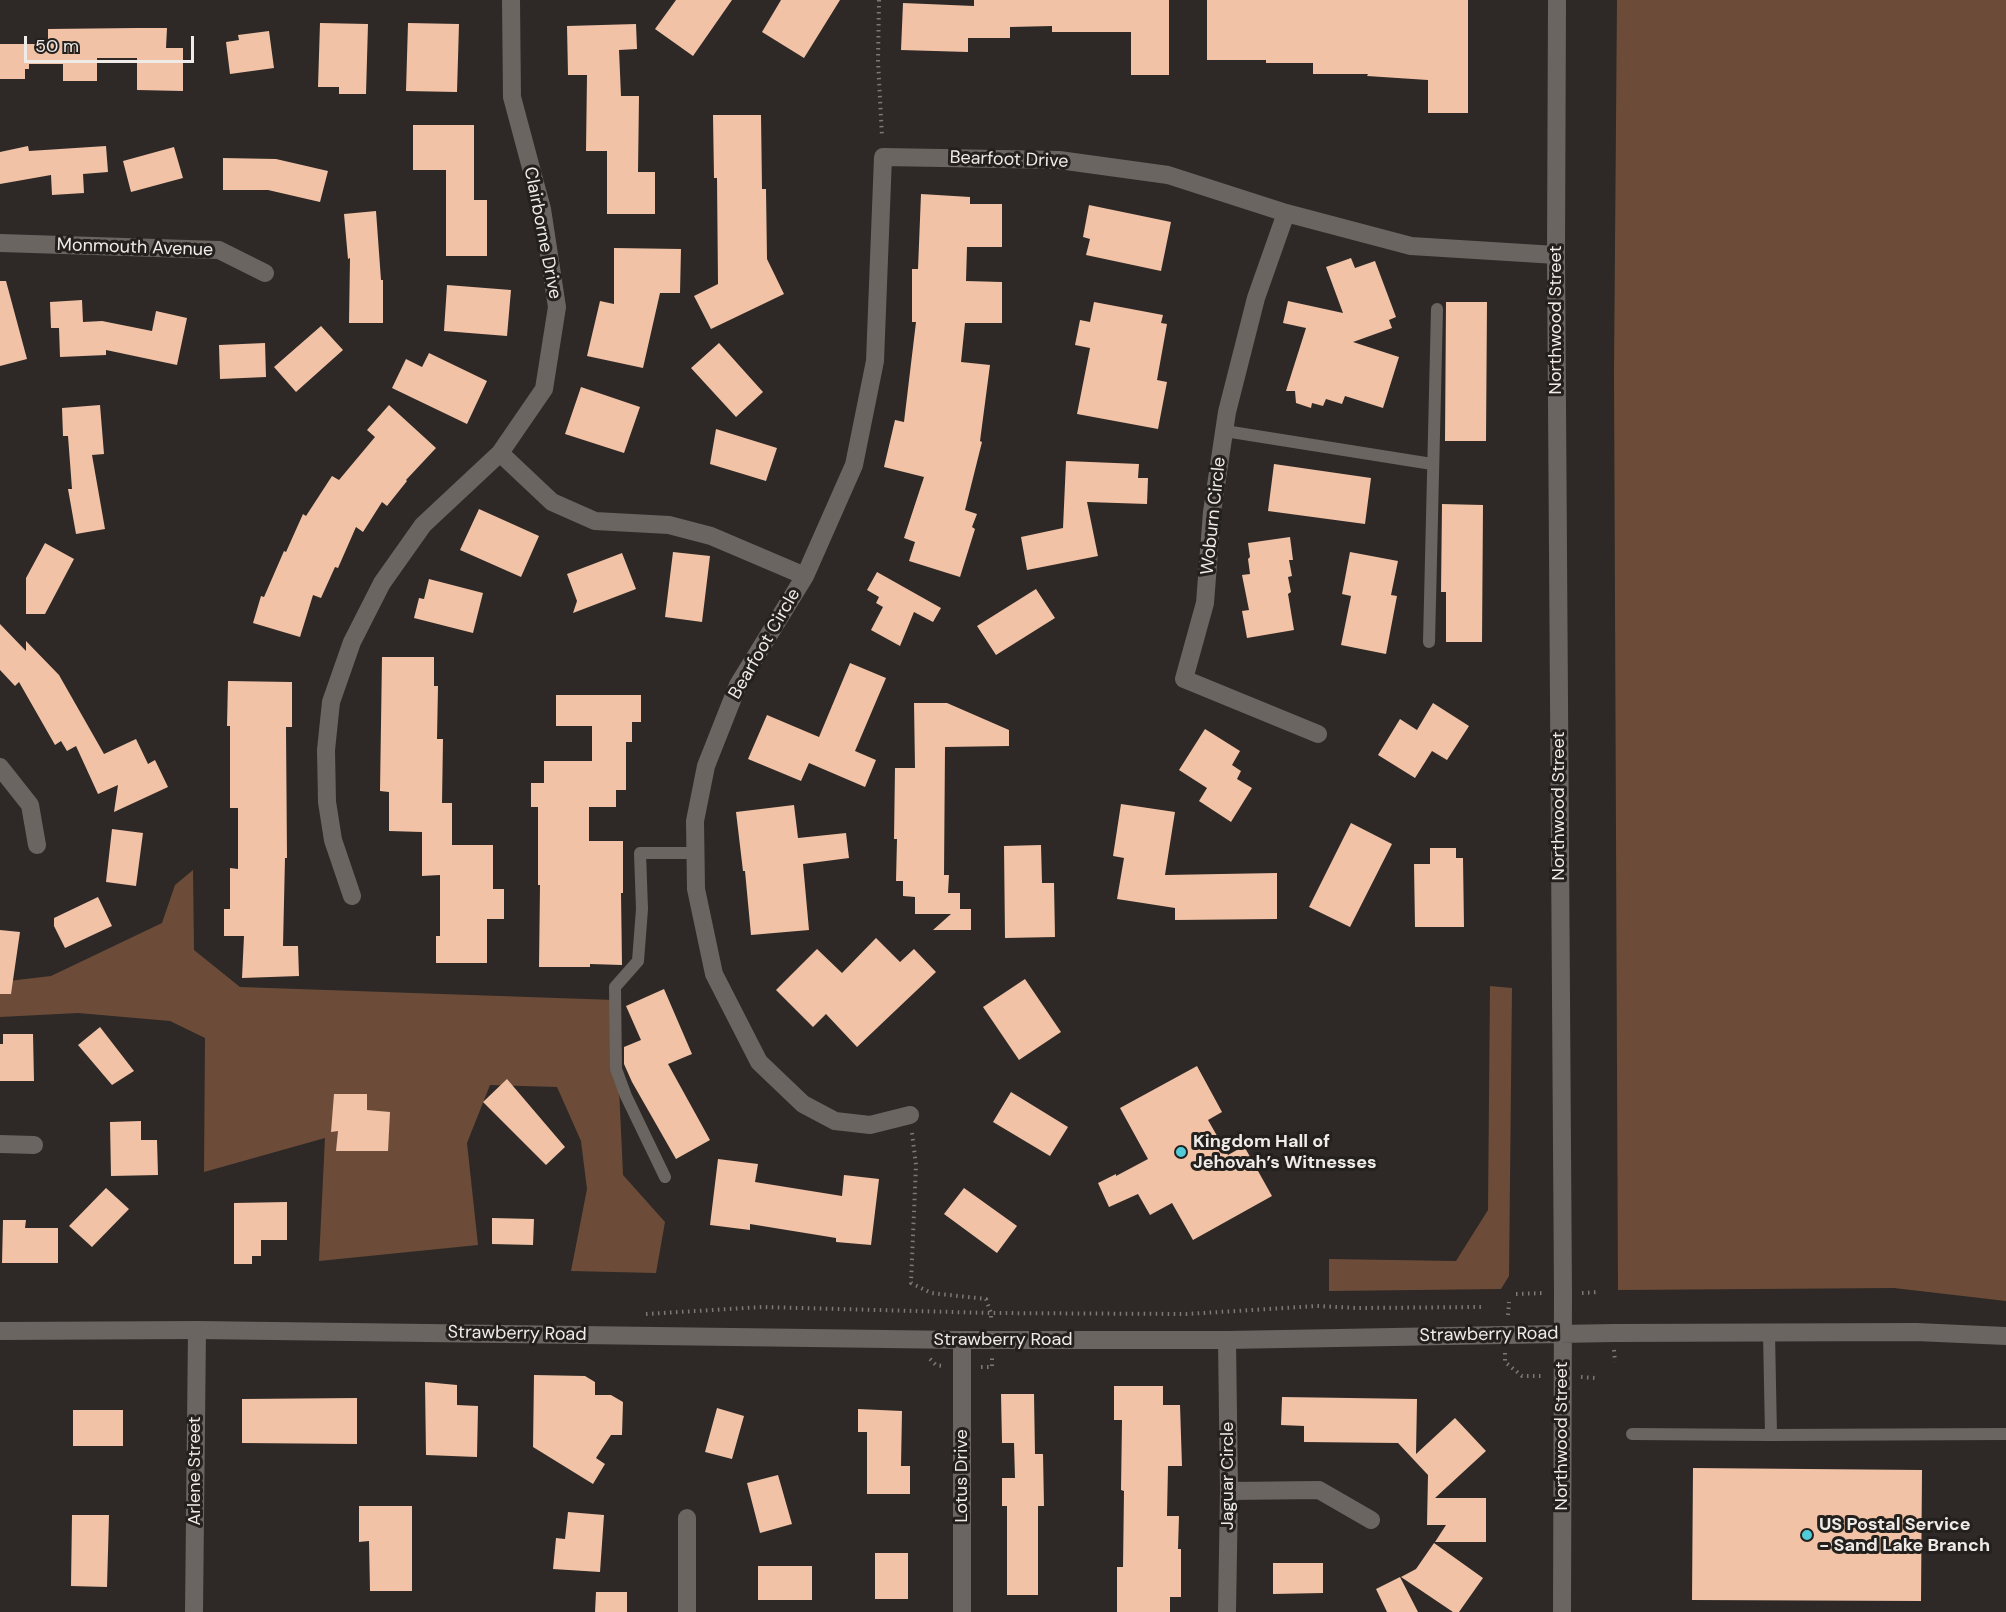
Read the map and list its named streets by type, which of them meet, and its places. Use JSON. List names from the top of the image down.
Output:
{
  "streets": {
    "street": [
      "Bearfoot Drive",
      "Clairborne Drive",
      "Monmouth Avenue",
      "Northwood Street",
      "Woburn Circle",
      "Bearfoot Circle",
      "Strawberry Road",
      "Arlene Street",
      "Lotus Drive",
      "Jaguar Circle"
    ]
  },
  "crossings": [
    ["Bearfoot Drive", "Northwood Street"],
    ["Bearfoot Drive", "Woburn Circle"],
    ["Northwood Street", "Strawberry Road"],
    ["Strawberry Road", "Arlene Street"],
    ["Strawberry Road", "Lotus Drive"],
    ["Strawberry Road", "Jaguar Circle"]
  ],
  "places": ["Kingdom Hall of Jehovah’s Witnesses", "US Postal Service - Sand Lake Branch"],
  "scale_bar": "50 m"
}
